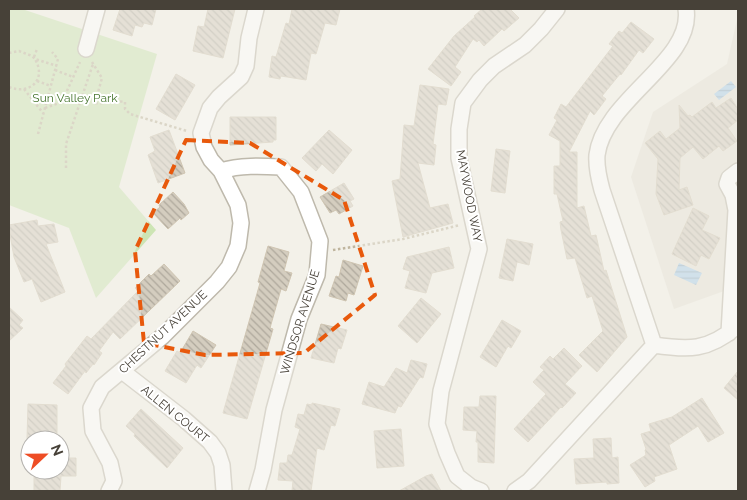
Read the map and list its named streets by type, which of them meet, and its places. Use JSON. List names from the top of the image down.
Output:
{
  "streets": {
    "street": [
      "MAYWOOD WAY",
      "WINDSOR AVENUE",
      "CHESTNUT AVENUE",
      "ALLEN COURT"
    ]
  },
  "crossings": [
    ["WINDSOR AVENUE", "CHESTNUT AVENUE"],
    ["CHESTNUT AVENUE", "ALLEN COURT"]
  ],
  "parks": ["Sun Valley Park"],
  "north": "right"
}
